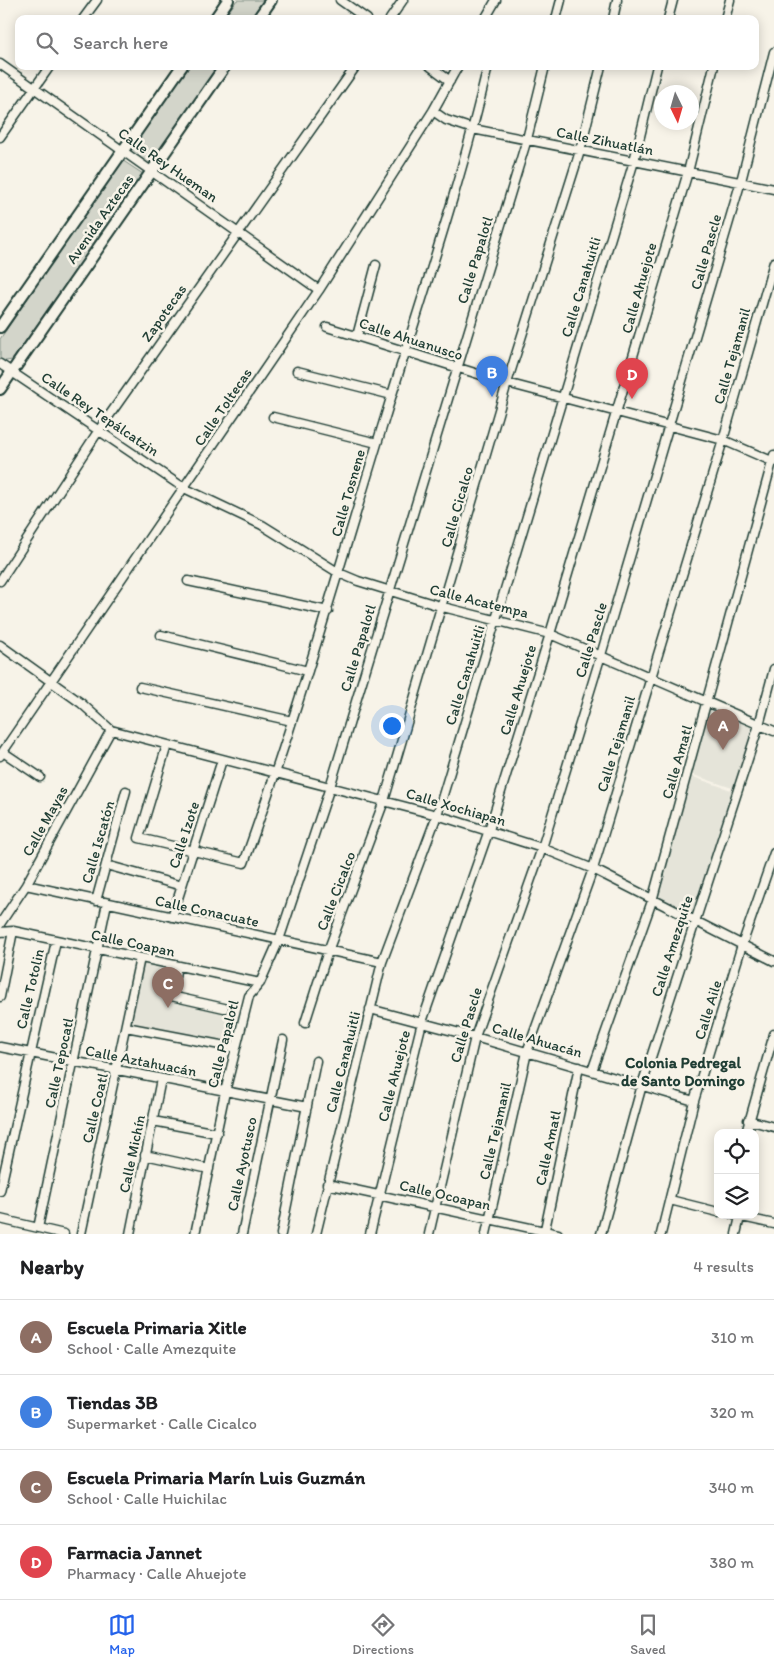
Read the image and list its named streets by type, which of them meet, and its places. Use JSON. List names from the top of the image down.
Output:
{
  "streets": {
    "main road": ["Avenida Aztecas"],
    "street": [
      "Calle Zihuatlán",
      "Calle Rey Hueman",
      "Calle Pascle",
      "Calle Papalotl",
      "Calle Canahuitli",
      "Calle Ahuejote",
      "Zapotecas",
      "Calle Ahuanusco",
      "Calle Tejamanil",
      "Calle Toltecas",
      "Calle Rey Tepálcatzin",
      "Calle Tosnene",
      "Calle Cicalco",
      "Calle Acatempa",
      "Calle Amatl",
      "Calle Xochiapan",
      "Calle Mayas",
      "Calle Izote",
      "Calle Iscatón",
      "Calle Conacuate",
      "Calle Coapan",
      "Calle Amezquite",
      "Calle Totolin",
      "Calle Aile",
      "Calle Ahuacán",
      "Calle Aztahuacán",
      "Calle Tepocatl",
      "Calle Coatl",
      "Calle Michín",
      "Calle Ayotusco",
      "Calle Ocoapan"
    ]
  },
  "crossings": [
    ["Calle Zihuatlán", "Calle Pascle"],
    ["Calle Zihuatlán", "Calle Papalotl"],
    ["Calle Zihuatlán", "Calle Canahuitli"],
    ["Calle Zihuatlán", "Calle Ahuejote"],
    ["Calle Zihuatlán", "Calle Toltecas"],
    ["Calle Zihuatlán", "Calle Tosnene"],
    ["Calle Zihuatlán", "Calle Cicalco"],
    ["Calle Rey Hueman", "Avenida Aztecas"],
    ["Calle Rey Hueman", "Zapotecas"],
    ["Calle Rey Hueman", "Calle Toltecas"],
    ["Avenida Aztecas", "Calle Rey Tepálcatzin"],
    ["Calle Pascle", "Calle Ahuanusco"],
    ["Calle Pascle", "Calle Acatempa"],
    ["Calle Pascle", "Calle Xochiapan"],
    ["Calle Pascle", "Calle Ahuacán"],
    ["Calle Pascle", "Calle Ocoapan"],
    ["Calle Papalotl", "Calle Ahuanusco"],
    ["Calle Papalotl", "Calle Acatempa"],
    ["Calle Papalotl", "Calle Xochiapan"],
    ["Calle Papalotl", "Calle Conacuate"],
    ["Calle Papalotl", "Calle Coapan"],
    ["Calle Papalotl", "Calle Aztahuacán"],
    ["Calle Canahuitli", "Calle Ahuanusco"],
    ["Calle Canahuitli", "Calle Acatempa"],
    ["Calle Canahuitli", "Calle Xochiapan"],
    ["Calle Canahuitli", "Calle Conacuate"],
    ["Calle Canahuitli", "Calle Ahuacán"],
    ["Calle Canahuitli", "Calle Ocoapan"],
    ["Calle Ahuejote", "Calle Ahuanusco"],
    ["Calle Ahuejote", "Calle Acatempa"],
    ["Calle Ahuejote", "Calle Xochiapan"],
    ["Calle Ahuejote", "Calle Ahuacán"],
    ["Calle Ahuejote", "Calle Ocoapan"],
    ["Zapotecas", "Calle Rey Tepálcatzin"],
    ["Calle Ahuanusco", "Calle Tejamanil"],
    ["Calle Ahuanusco", "Calle Tosnene"],
    ["Calle Ahuanusco", "Calle Cicalco"],
    ["Calle Ahuanusco", "Calle Amatl"],
    ["Calle Tejamanil", "Calle Acatempa"],
    ["Calle Tejamanil", "Calle Xochiapan"],
    ["Calle Tejamanil", "Calle Ahuacán"],
    ["Calle Tejamanil", "Calle Ocoapan"],
    ["Calle Toltecas", "Calle Rey Tepálcatzin"],
    ["Calle Toltecas", "Calle Acatempa"],
    ["Calle Rey Tepálcatzin", "Calle Acatempa"],
    ["Calle Tosnene", "Calle Acatempa"],
    ["Calle Tosnene", "Calle Xochiapan"],
    ["Calle Tosnene", "Calle Izote"],
    ["Calle Cicalco", "Calle Acatempa"],
    ["Calle Cicalco", "Calle Xochiapan"],
    ["Calle Cicalco", "Calle Conacuate"],
    ["Calle Acatempa", "Calle Amatl"],
    ["Calle Acatempa", "Calle Amezquite"],
    ["Calle Amatl", "Calle Xochiapan"],
    ["Calle Amatl", "Calle Ahuacán"],
    ["Calle Amatl", "Calle Ocoapan"],
    ["Calle Xochiapan", "Calle Mayas"],
    ["Calle Xochiapan", "Calle Izote"],
    ["Calle Xochiapan", "Calle Amezquite"],
    ["Calle Xochiapan", "Calle Aile"],
    ["Calle Mayas", "Calle Conacuate"],
    ["Calle Izote", "Calle Conacuate"],
    ["Calle Iscatón", "Calle Conacuate"],
    ["Calle Conacuate", "Calle Tepocatl"],
    ["Calle Coapan", "Calle Totolin"],
    ["Calle Coapan", "Calle Tepocatl"],
    ["Calle Coapan", "Calle Coatl"],
    ["Calle Amezquite", "Calle Ahuacán"],
    ["Calle Totolin", "Calle Aztahuacán"],
    ["Calle Aile", "Calle Ahuacán"],
    ["Calle Aztahuacán", "Calle Tepocatl"],
    ["Calle Aztahuacán", "Calle Coatl"],
    ["Calle Aztahuacán", "Calle Michín"],
    ["Calle Aztahuacán", "Calle Ayotusco"]
  ],
  "districts": ["Colonia Pedregal de Santo Domingo"],
  "north": "bottom",
  "page": {
    "search": "Search here",
    "pins": [
      "B",
      "D",
      "A",
      "C"
    ],
    "heading": ["Nearby", "4 results"],
    "list": [
      {
        "mark": "A",
        "name": "Escuela Primaria Xitle",
        "note": "School · Calle Amezquite",
        "value": "310 m"
      },
      {
        "mark": "B",
        "name": "Tiendas 3B",
        "note": "Supermarket · Calle Cicalco",
        "value": "320 m"
      },
      {
        "mark": "C",
        "name": "Escuela Primaria Marín Luis Guzmán",
        "note": "School · Calle Huichilac",
        "value": "340 m"
      },
      {
        "mark": "D",
        "name": "Farmacia Jannet",
        "note": "Pharmacy · Calle Ahuejote",
        "value": "380 m"
      }
    ],
    "nav": ["Map", "Directions", "Saved"]
  }
}
